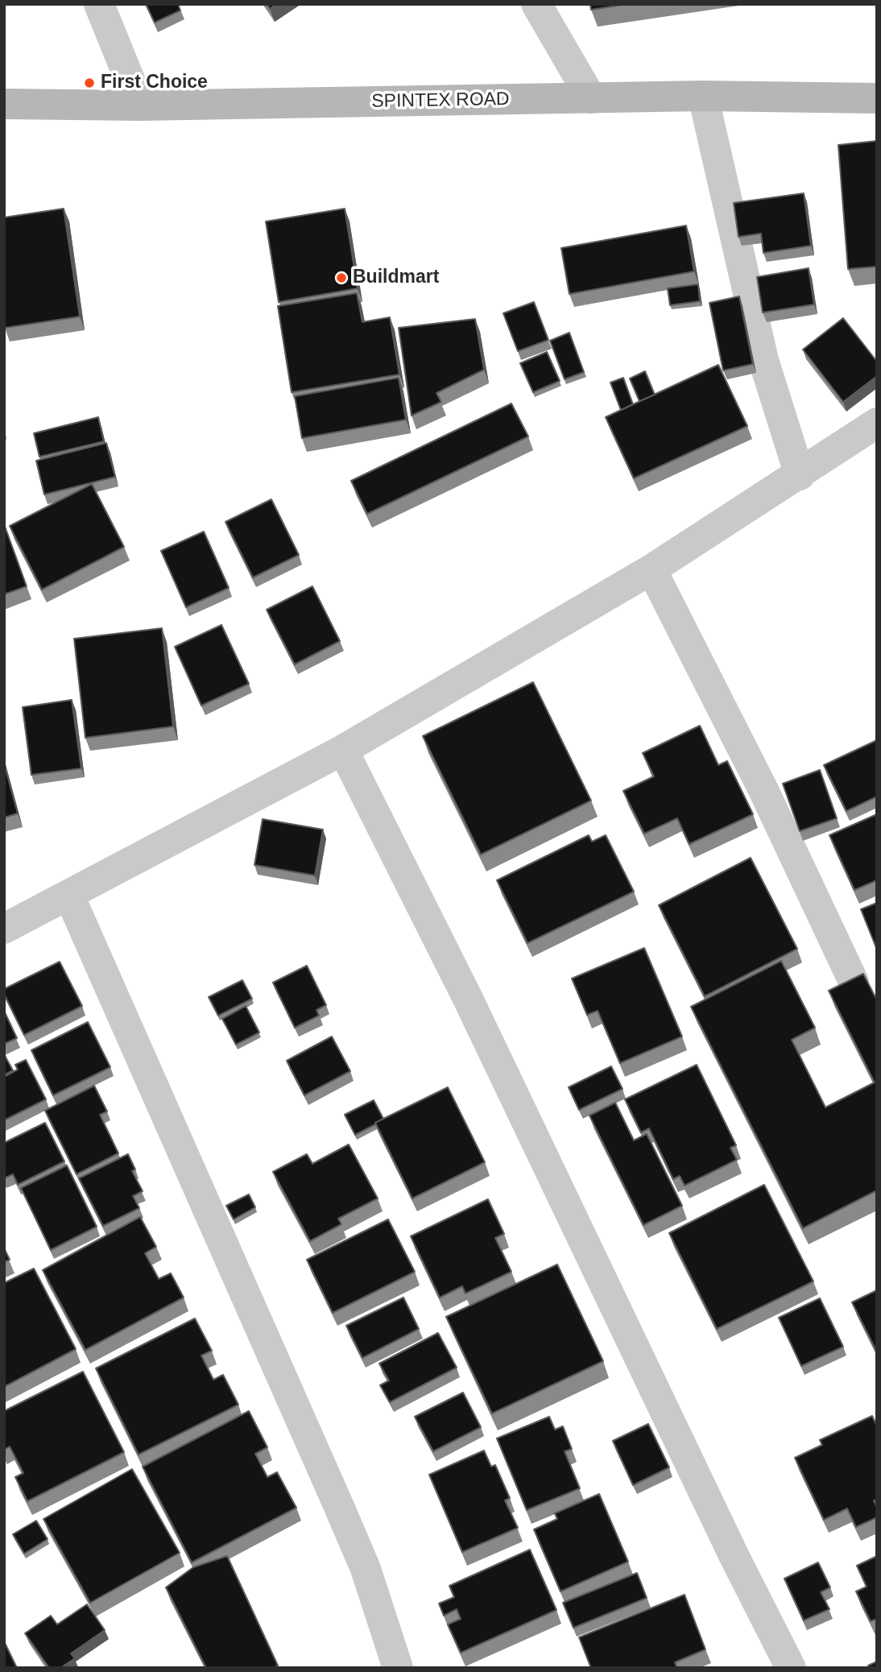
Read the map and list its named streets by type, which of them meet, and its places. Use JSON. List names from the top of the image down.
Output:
{
  "streets": {
    "main road": ["SPINTEX ROAD"]
  },
  "places": ["First Choice", "Buildmart"]
}
